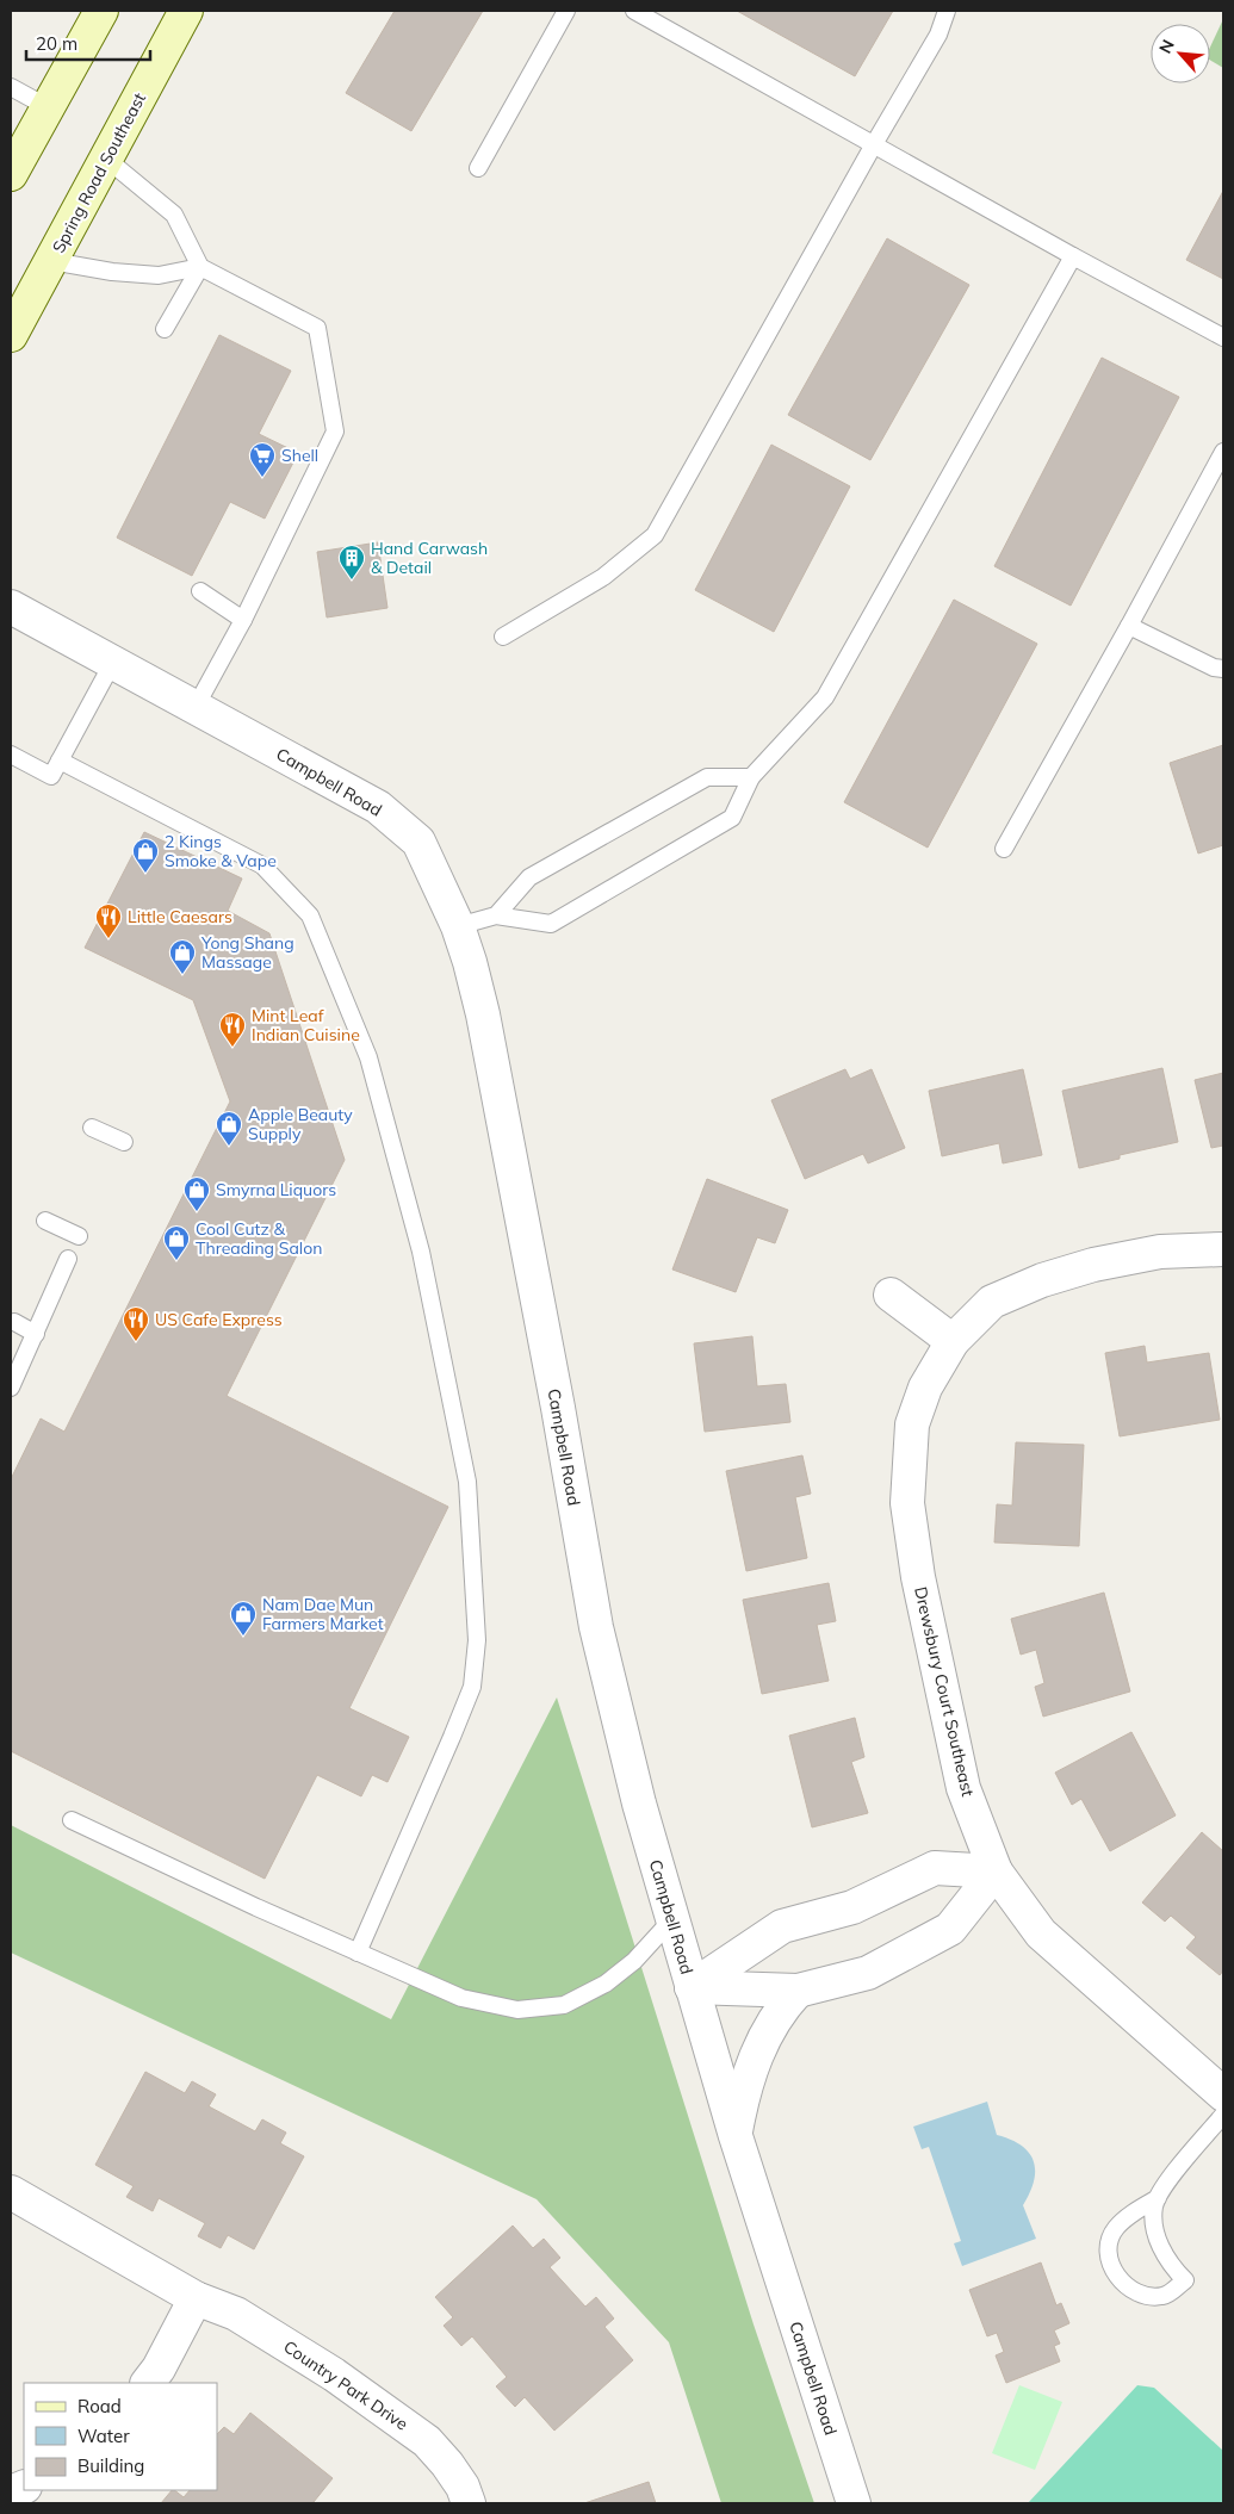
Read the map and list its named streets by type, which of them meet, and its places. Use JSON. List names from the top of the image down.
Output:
{
  "streets": {
    "main road": ["Spring Road Southeast"],
    "street": ["Campbell Road", "Drewsbury Court Southeast", "Country Park Drive"]
  },
  "places": {
    "supermarket": ["Shell"],
    "building": ["Hand Carwash & Detail"],
    "shop": [
      "2 Kings Smoke & Vape",
      "Yong Shang Massage",
      "Apple Beauty Supply",
      "Smyrna Liquors",
      "Cool Cutz & Threading Salon",
      "Nam Dae Mun Farmers Market"
    ],
    "restaurant": ["Little Caesars", "Mint Leaf Indian Cuisine", "US Cafe Express"]
  },
  "legend": ["Road", "Water", "Building"],
  "scale_bar": "20 m",
  "north": "top left"
}
